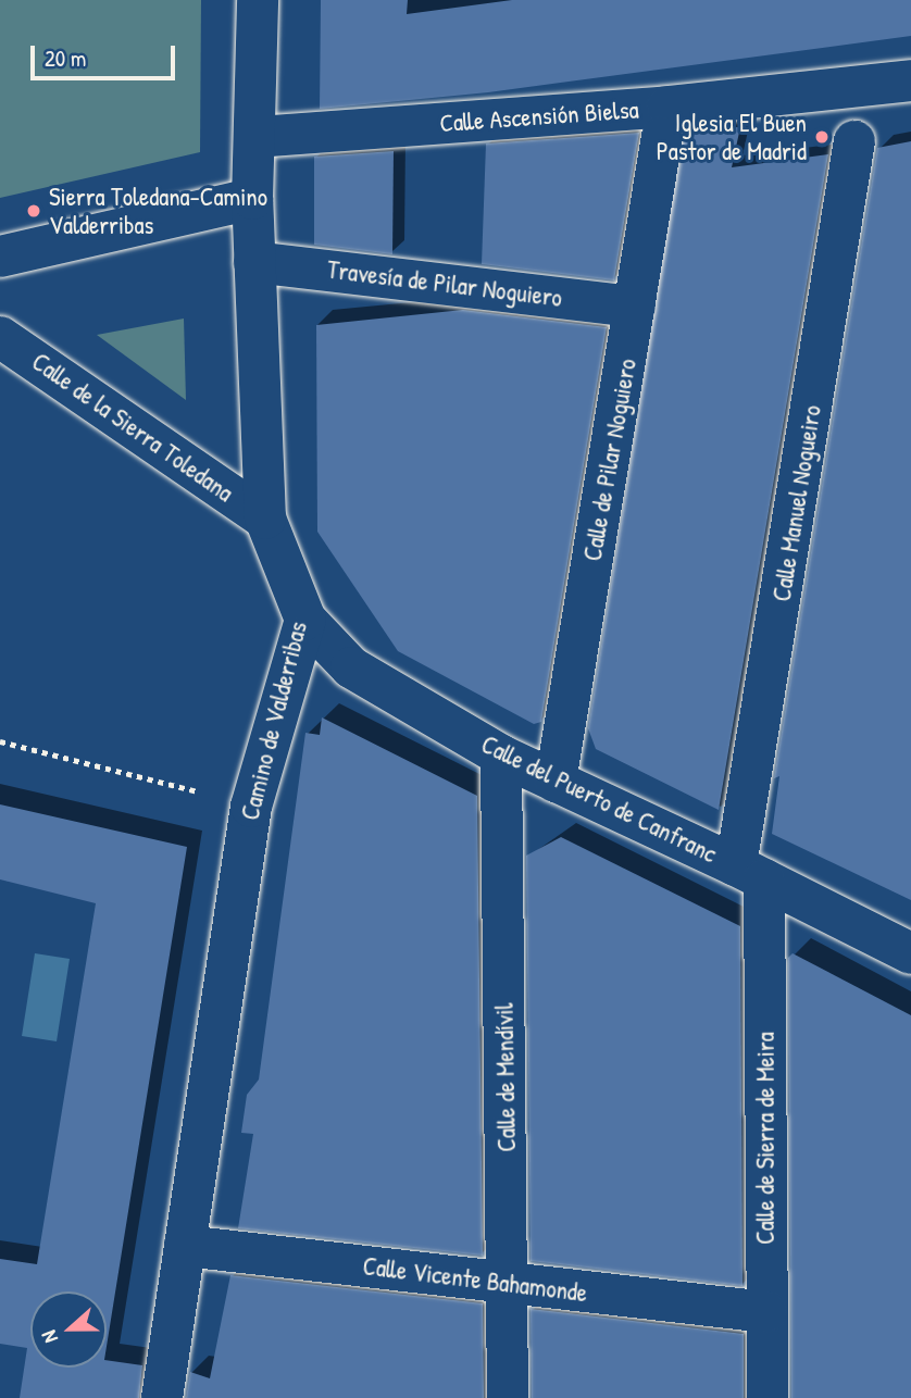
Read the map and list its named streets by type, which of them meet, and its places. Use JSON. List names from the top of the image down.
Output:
{
  "streets": {
    "street": [
      "Calle Ascensión Bielsa",
      "Travesía de Pilar Noguiero",
      "Calle de la Sierra Toledana",
      "Calle de Pilar Noguiero",
      "Calle Manuel Nogueiro",
      "Camino de Valderribas",
      "Calle del Puerto de Canfranc",
      "Calle de Mendívil",
      "Calle de Sierra de Meira",
      "Calle Vicente Bahamonde"
    ]
  },
  "crossings": [
    ["Calle Ascensión Bielsa", "Camino de Valderribas"],
    ["Travesía de Pilar Noguiero", "Calle de Pilar Noguiero"],
    ["Travesía de Pilar Noguiero", "Camino de Valderribas"],
    ["Calle de la Sierra Toledana", "Camino de Valderribas"],
    ["Calle de Pilar Noguiero", "Calle del Puerto de Canfranc"],
    ["Calle Manuel Nogueiro", "Calle del Puerto de Canfranc"],
    ["Calle Manuel Nogueiro", "Calle de Sierra de Meira"],
    ["Camino de Valderribas", "Calle del Puerto de Canfranc"],
    ["Camino de Valderribas", "Calle Vicente Bahamonde"],
    ["Calle del Puerto de Canfranc", "Calle de Mendívil"],
    ["Calle del Puerto de Canfranc", "Calle de Sierra de Meira"],
    ["Calle de Mendívil", "Calle Vicente Bahamonde"],
    ["Calle de Sierra de Meira", "Calle Vicente Bahamonde"]
  ],
  "places": ["Iglesia El Buen Pastor de Madrid", "Sierra Toledana-Camino Valderribas"],
  "scale_bar": "20 m",
  "north": "left"
}
